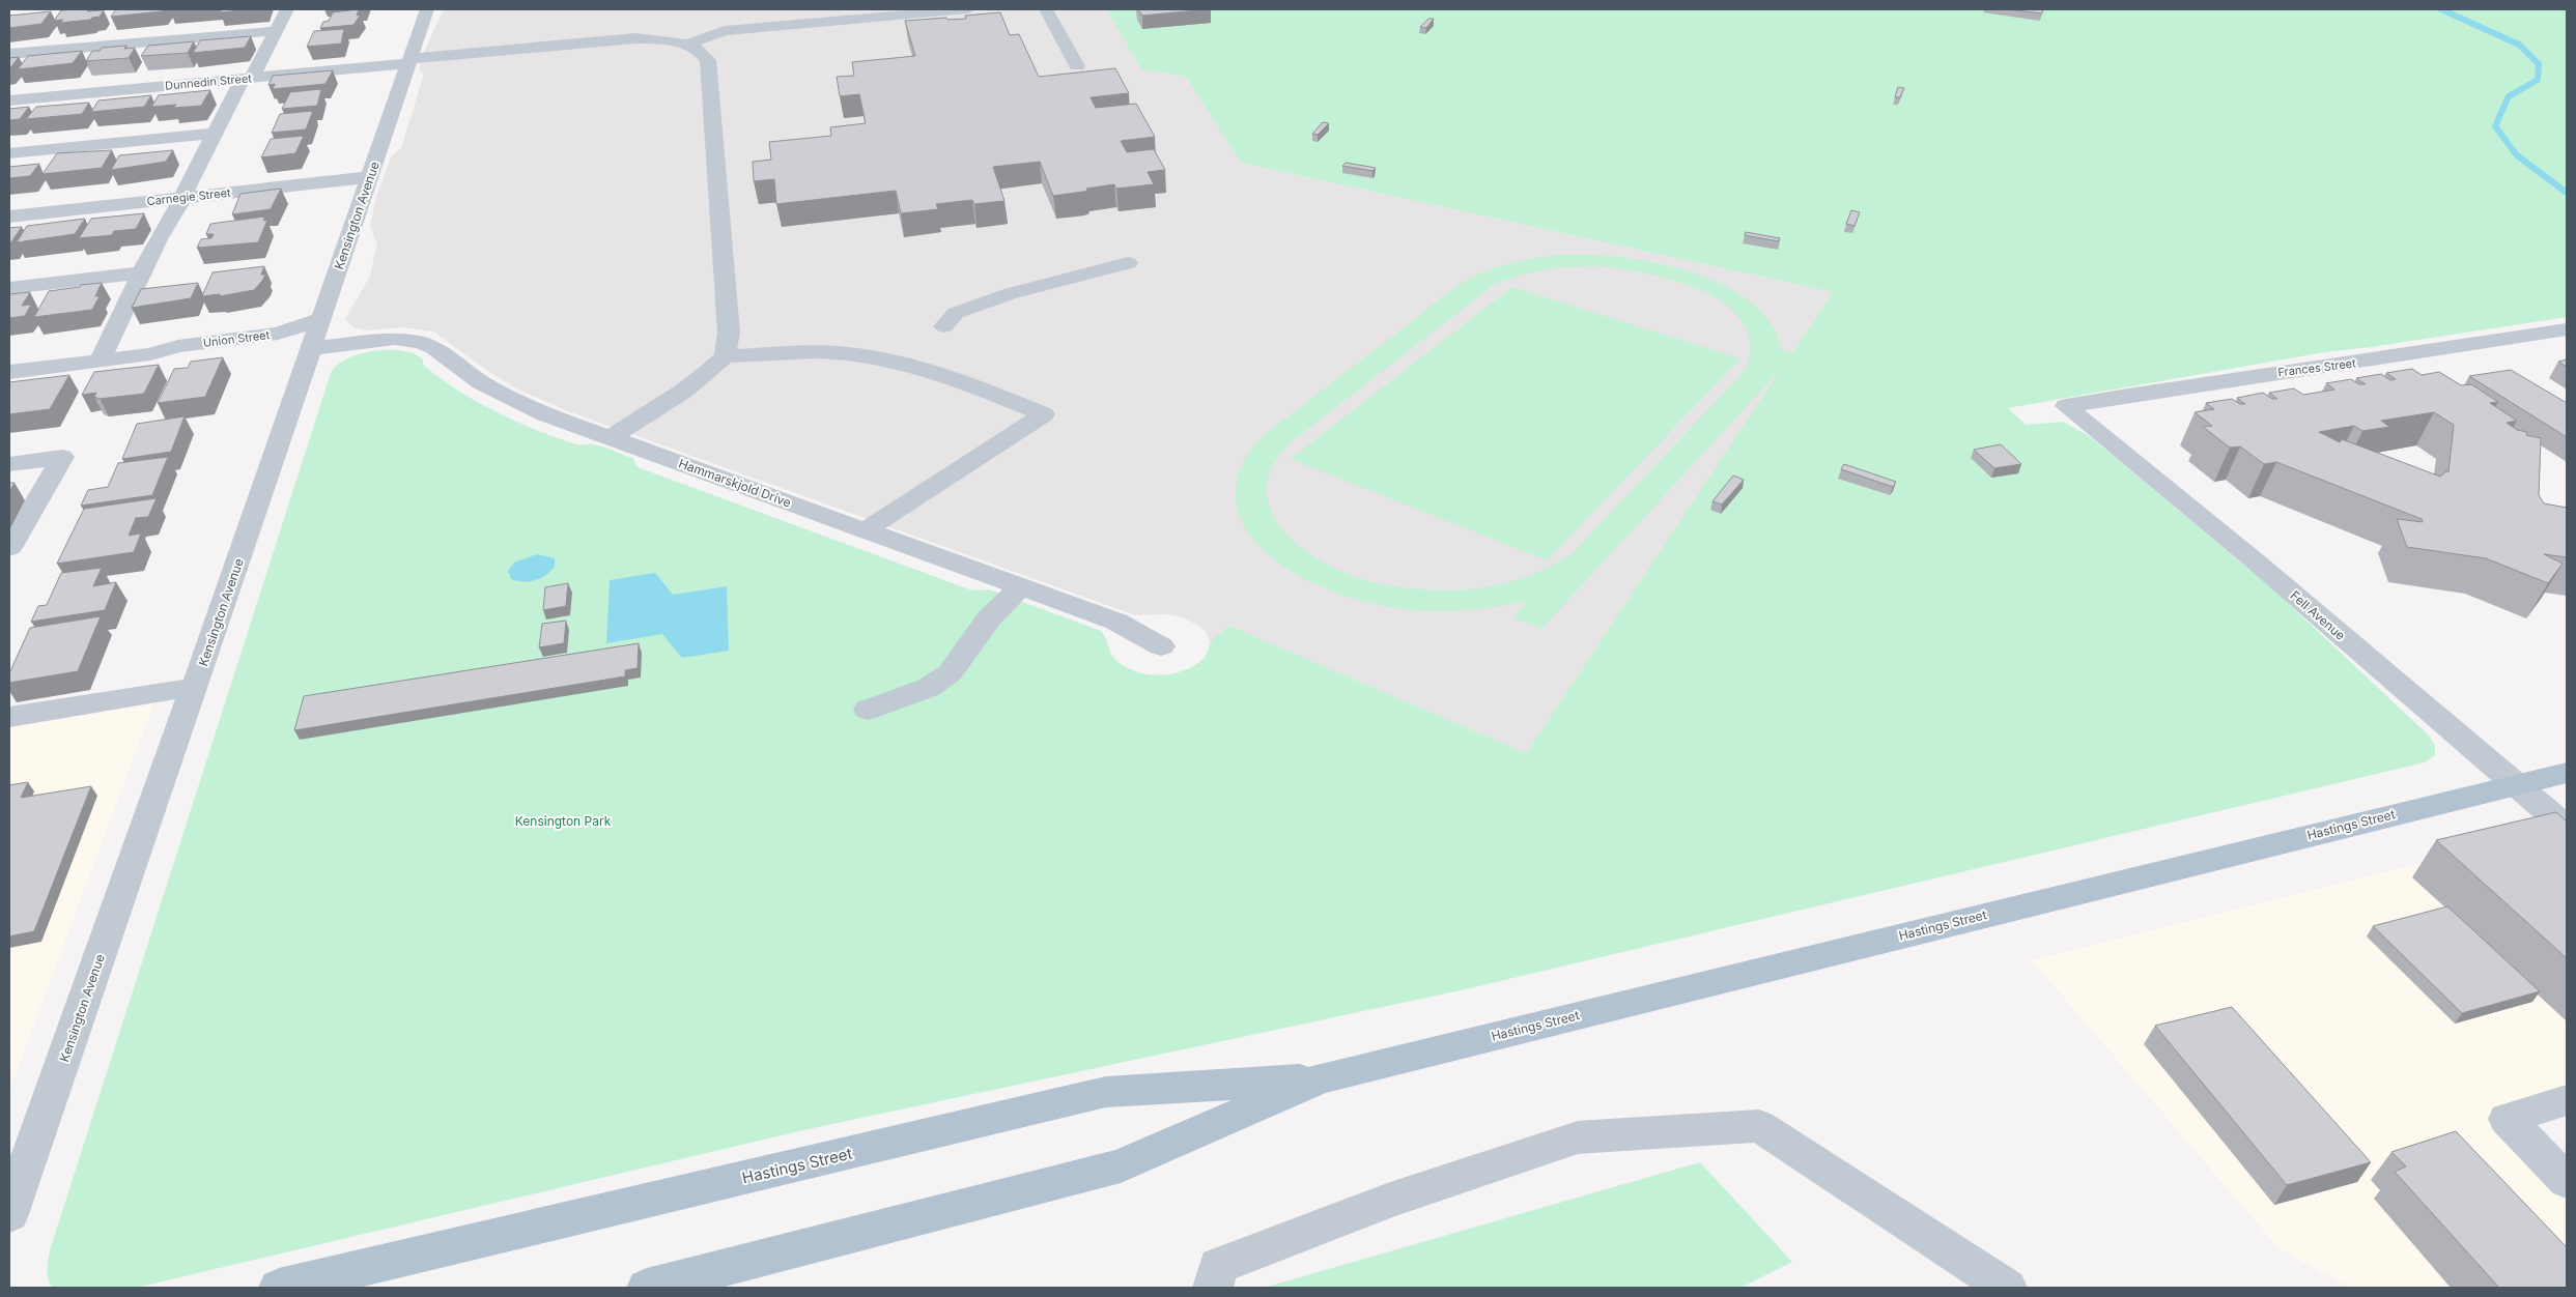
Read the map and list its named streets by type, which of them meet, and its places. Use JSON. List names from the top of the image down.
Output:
{
  "streets": {
    "main road": ["Hastings Street"],
    "street": [
      "Dunnedin Street",
      "Carnegie Street",
      "Kensington Avenue",
      "Union Street",
      "Frances Street",
      "Hammarskjold Drive",
      "Fell Avenue"
    ]
  },
  "crossings": [
    ["Dunnedin Street", "Kensington Avenue"],
    ["Carnegie Street", "Kensington Avenue"],
    ["Kensington Avenue", "Union Street"],
    ["Kensington Avenue", "Hammarskjold Drive"],
    ["Union Street", "Hammarskjold Drive"],
    ["Frances Street", "Fell Avenue"],
    ["Fell Avenue", "Hastings Street"]
  ],
  "parks": ["Kensington Park"]
}
